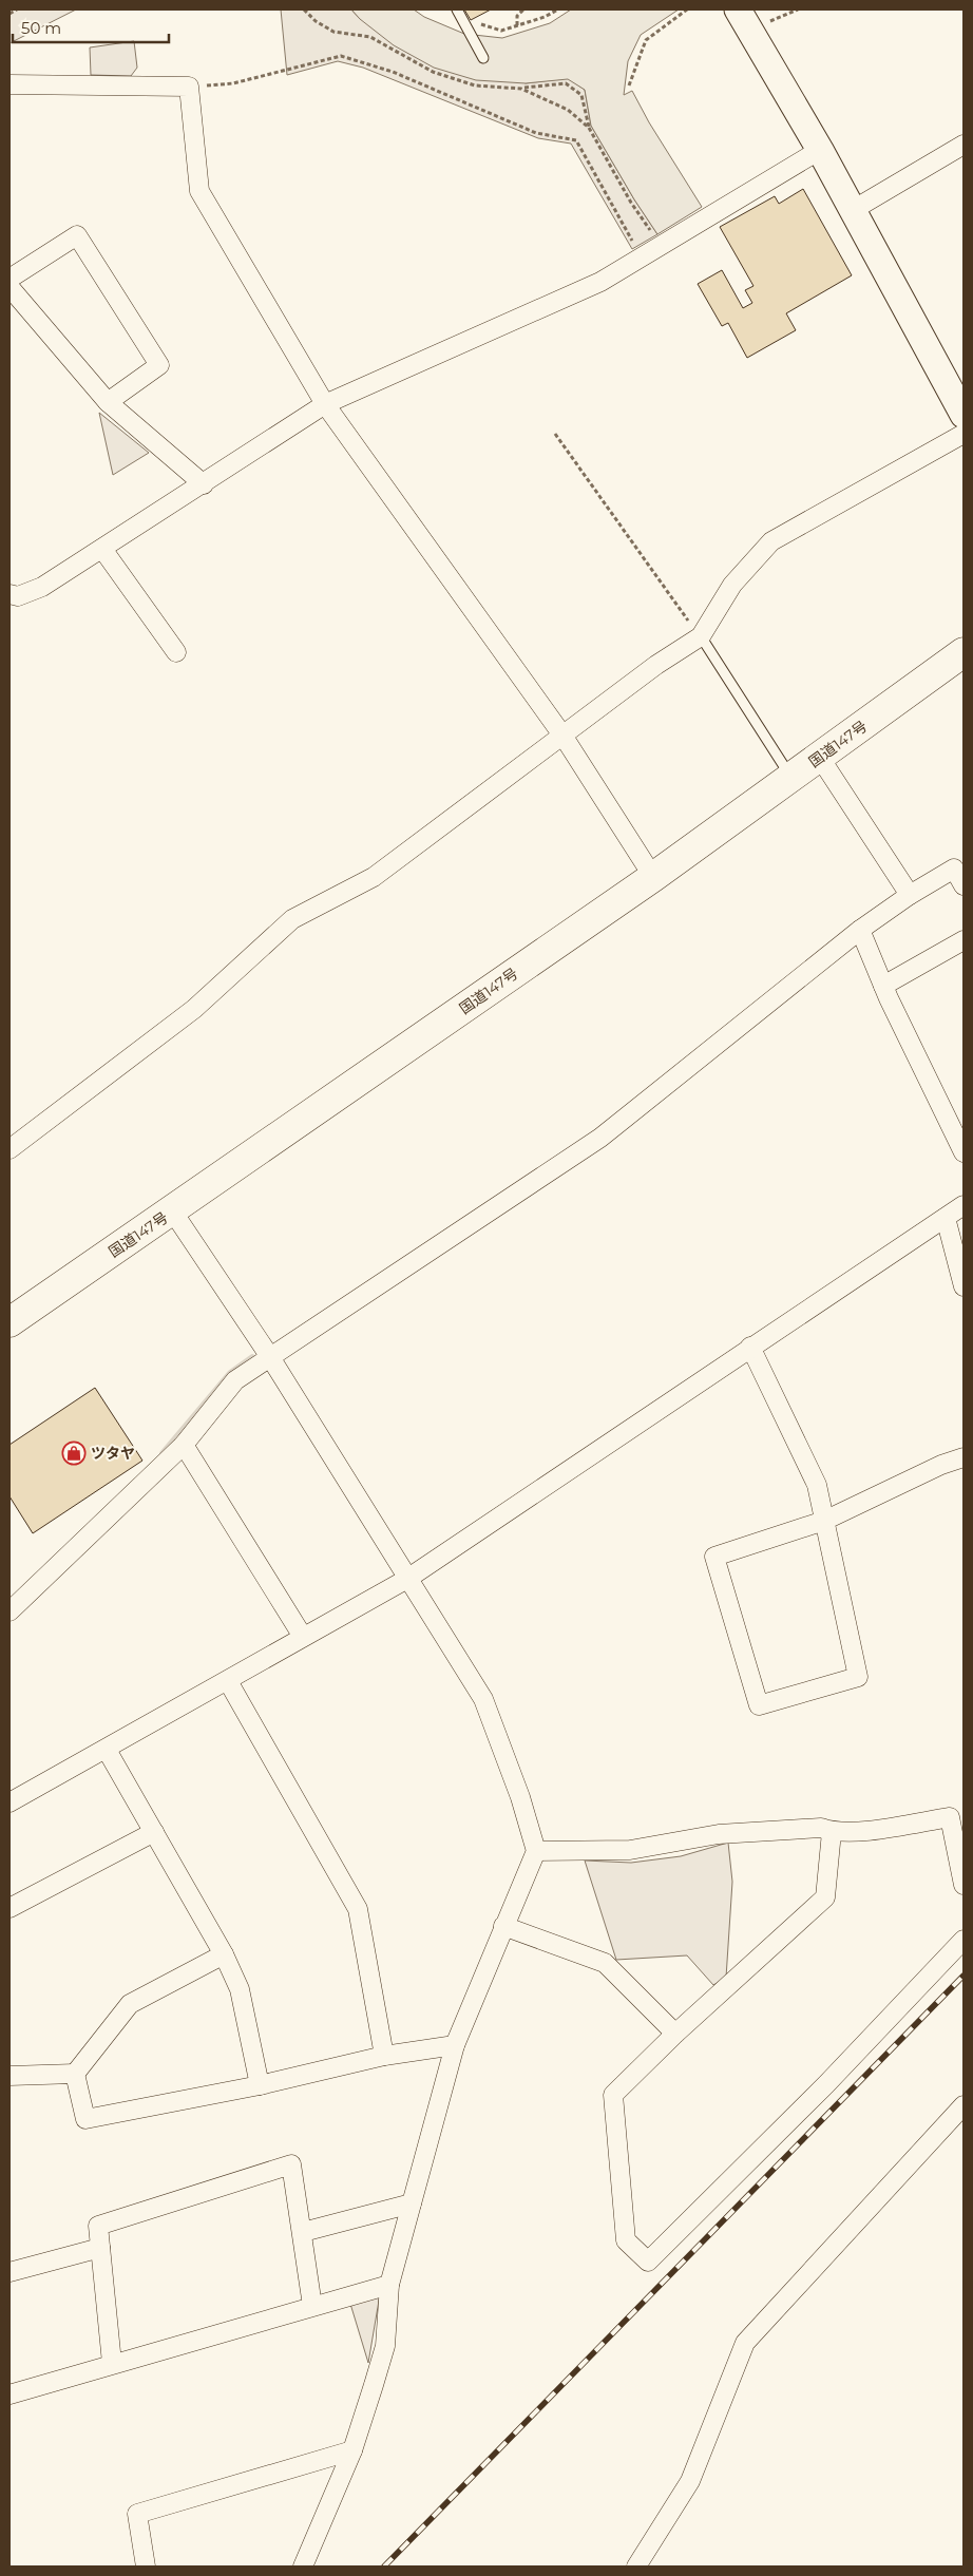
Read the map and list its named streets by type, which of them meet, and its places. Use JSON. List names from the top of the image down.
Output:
{
  "streets": {
    "highway": ["国道147号"]
  },
  "places": {
    "shop": ["ツタヤ"]
  },
  "scale_bar": "50 m"
}
